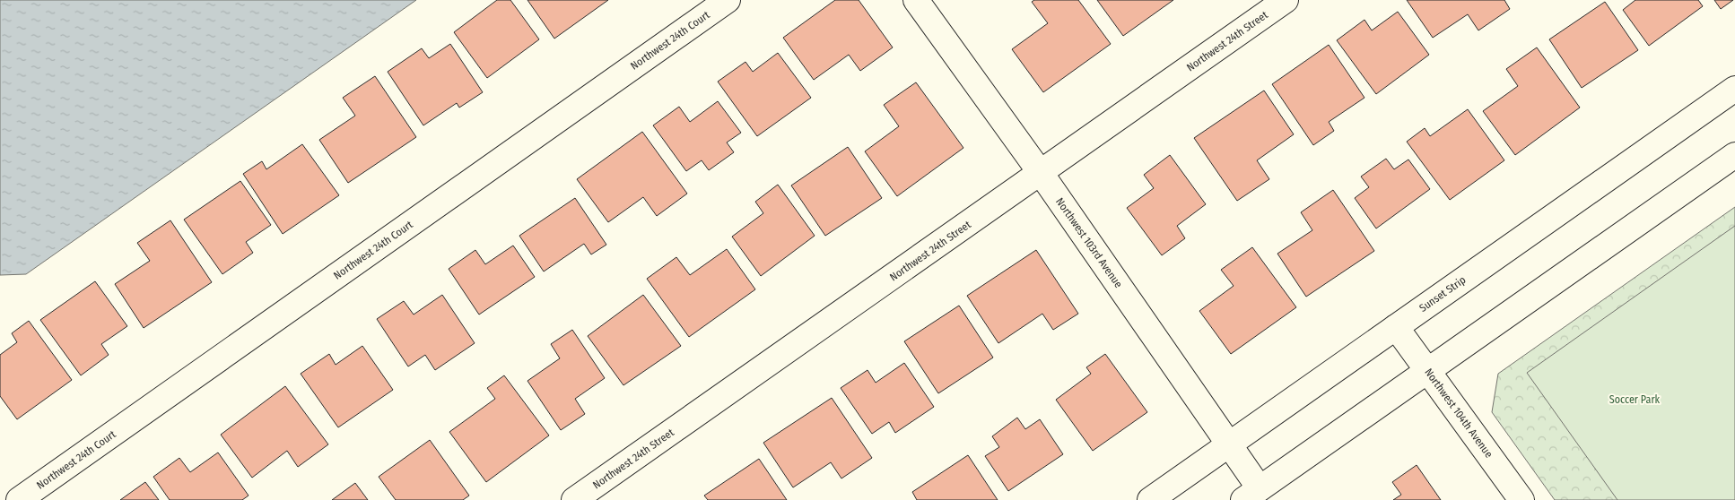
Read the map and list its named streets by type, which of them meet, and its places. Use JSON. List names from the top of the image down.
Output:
{
  "streets": {
    "street": [
      "Northwest 24th Court",
      "Northwest 24th Street",
      "Northwest 103rd Avenue",
      "Sunset Strip",
      "Northwest 104th Avenue"
    ]
  },
  "crossings": [
    ["Northwest 24th Street", "Northwest 103rd Avenue"],
    ["Northwest 103rd Avenue", "Sunset Strip"],
    ["Sunset Strip", "Northwest 104th Avenue"]
  ],
  "parks": ["Soccer Park"]
}
